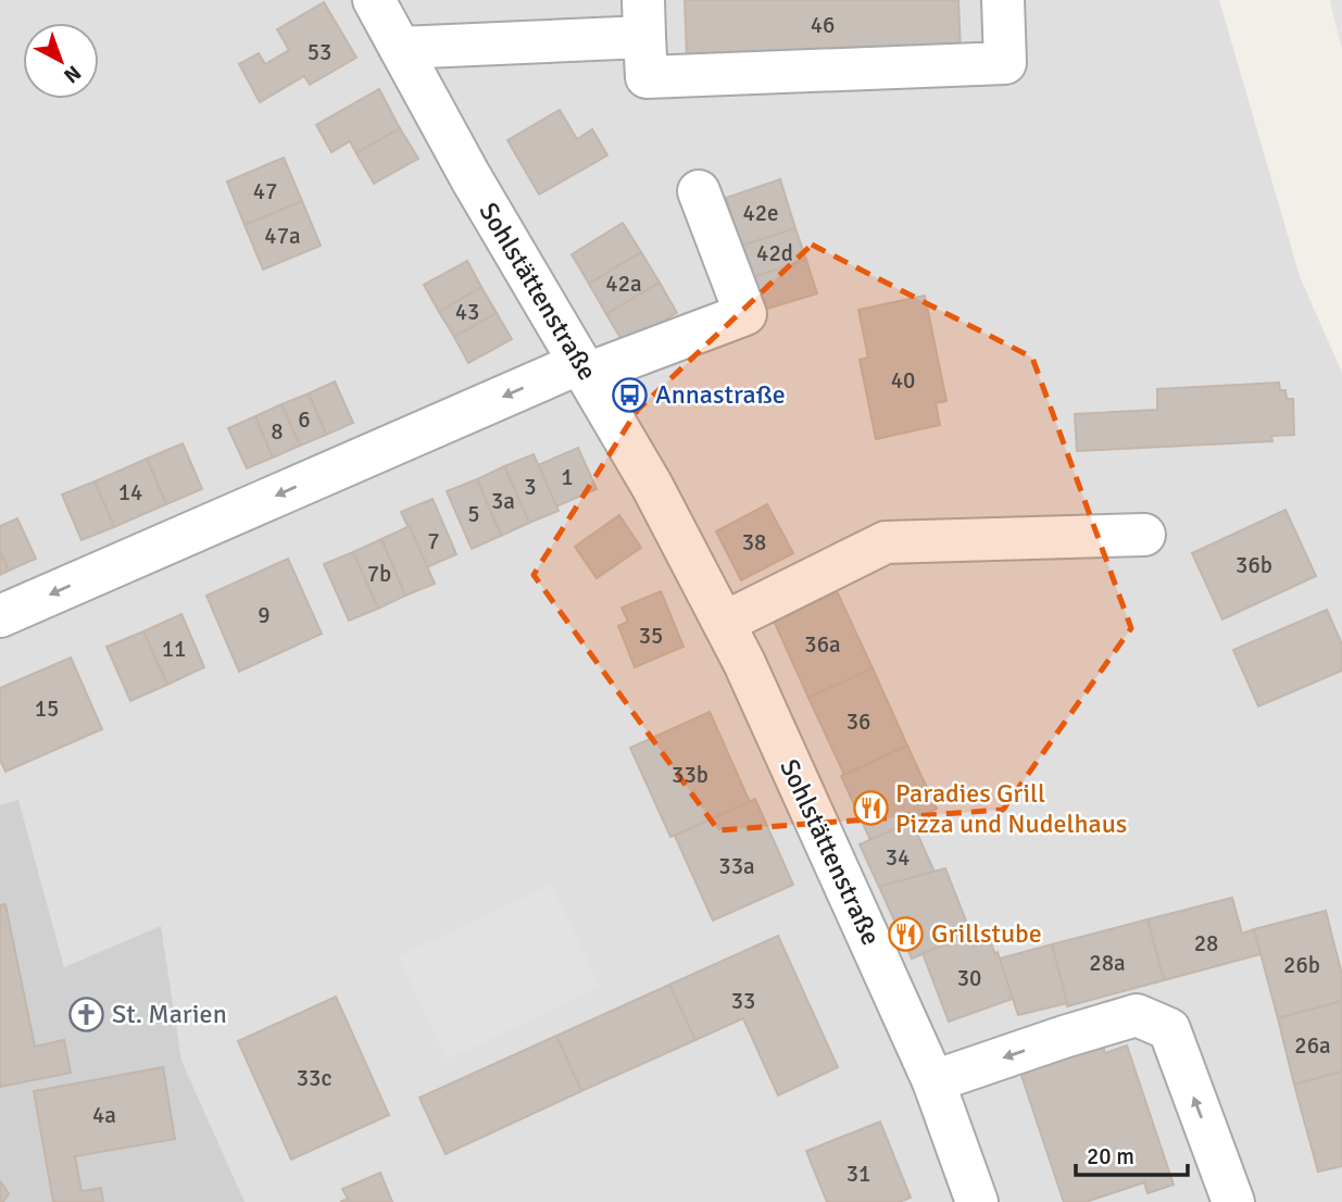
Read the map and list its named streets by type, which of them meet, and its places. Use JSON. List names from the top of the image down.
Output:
{
  "streets": {
    "street": ["Sohlstättenstraße"]
  },
  "places": {
    "bus stop": ["Annastraße"],
    "restaurant": ["Paradies Grill Pizza und Nudelhaus", "Grillstube"],
    "church": ["St. Marien"]
  },
  "house_numbers": [
    "46",
    "53",
    "47",
    "42e",
    "47a",
    "42d",
    "42a",
    "43",
    "40",
    "6",
    "8",
    "1",
    "3",
    "14",
    "3a",
    "5",
    "7",
    "38",
    "36b",
    "7b",
    "9",
    "35",
    "36a",
    "11",
    "15",
    "36",
    "33b",
    "34",
    "33a",
    "28",
    "28a",
    "26b",
    "30",
    "33",
    "26a",
    "33c",
    "4a",
    "31"
  ],
  "scale_bar": "20 m",
  "north": "bottom right"
}
